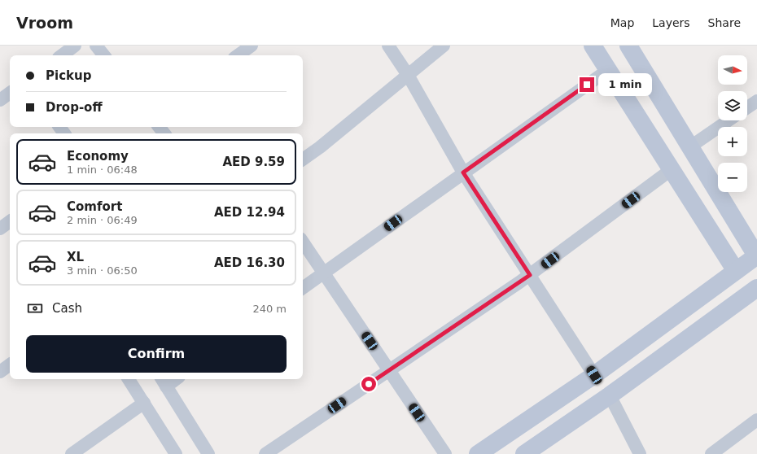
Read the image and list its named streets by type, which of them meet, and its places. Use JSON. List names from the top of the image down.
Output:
{
  "north": "right",
  "page": {
    "header": "Vroom",
    "nav": ["Map", "Layers", "Share"],
    "map_buttons": ["+", "−"],
    "banner": ["Pickup", "Drop-off"],
    "bubble": "1 min",
    "list": [
      {
        "name": "Economy",
        "note": "1 min · 06:48",
        "value": "AED 9.59"
      },
      {
        "name": "Comfort",
        "note": "2 min · 06:49",
        "value": "AED 12.94"
      },
      {
        "name": "XL",
        "note": "3 min · 06:50",
        "value": "AED 16.30"
      }
    ],
    "pay": ["Cash", "240 m"],
    "buttons": "Confirm"
  }
}
